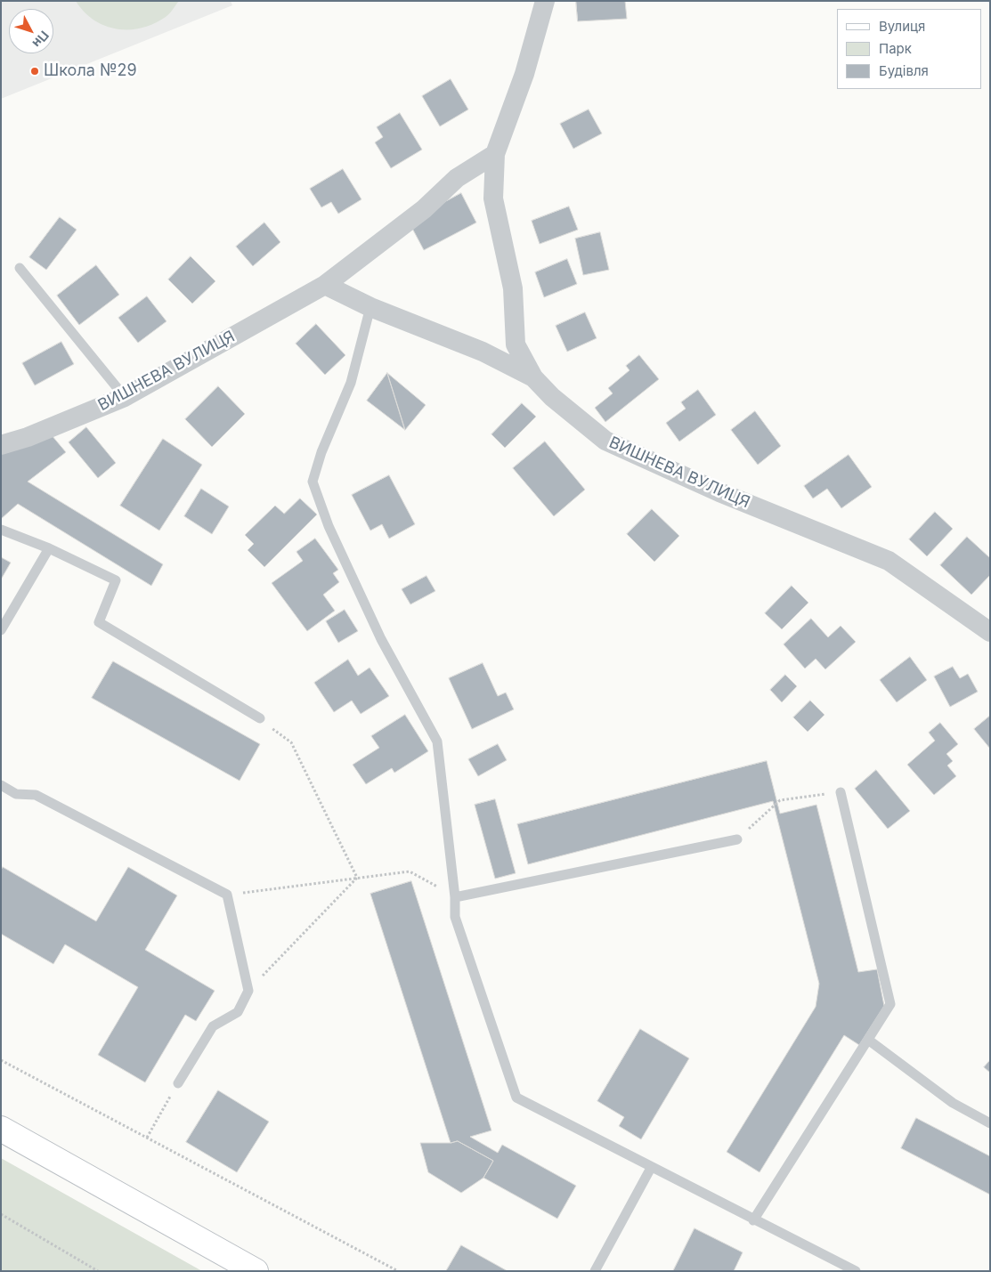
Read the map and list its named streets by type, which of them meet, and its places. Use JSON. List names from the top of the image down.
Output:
{
  "streets": {
    "street": ["ВИШНЕВА ВУЛИЦЯ"]
  },
  "places": ["Школа №29"],
  "legend": ["Вулиця", "Парк", "Будівля"],
  "north": "bottom right"
}
